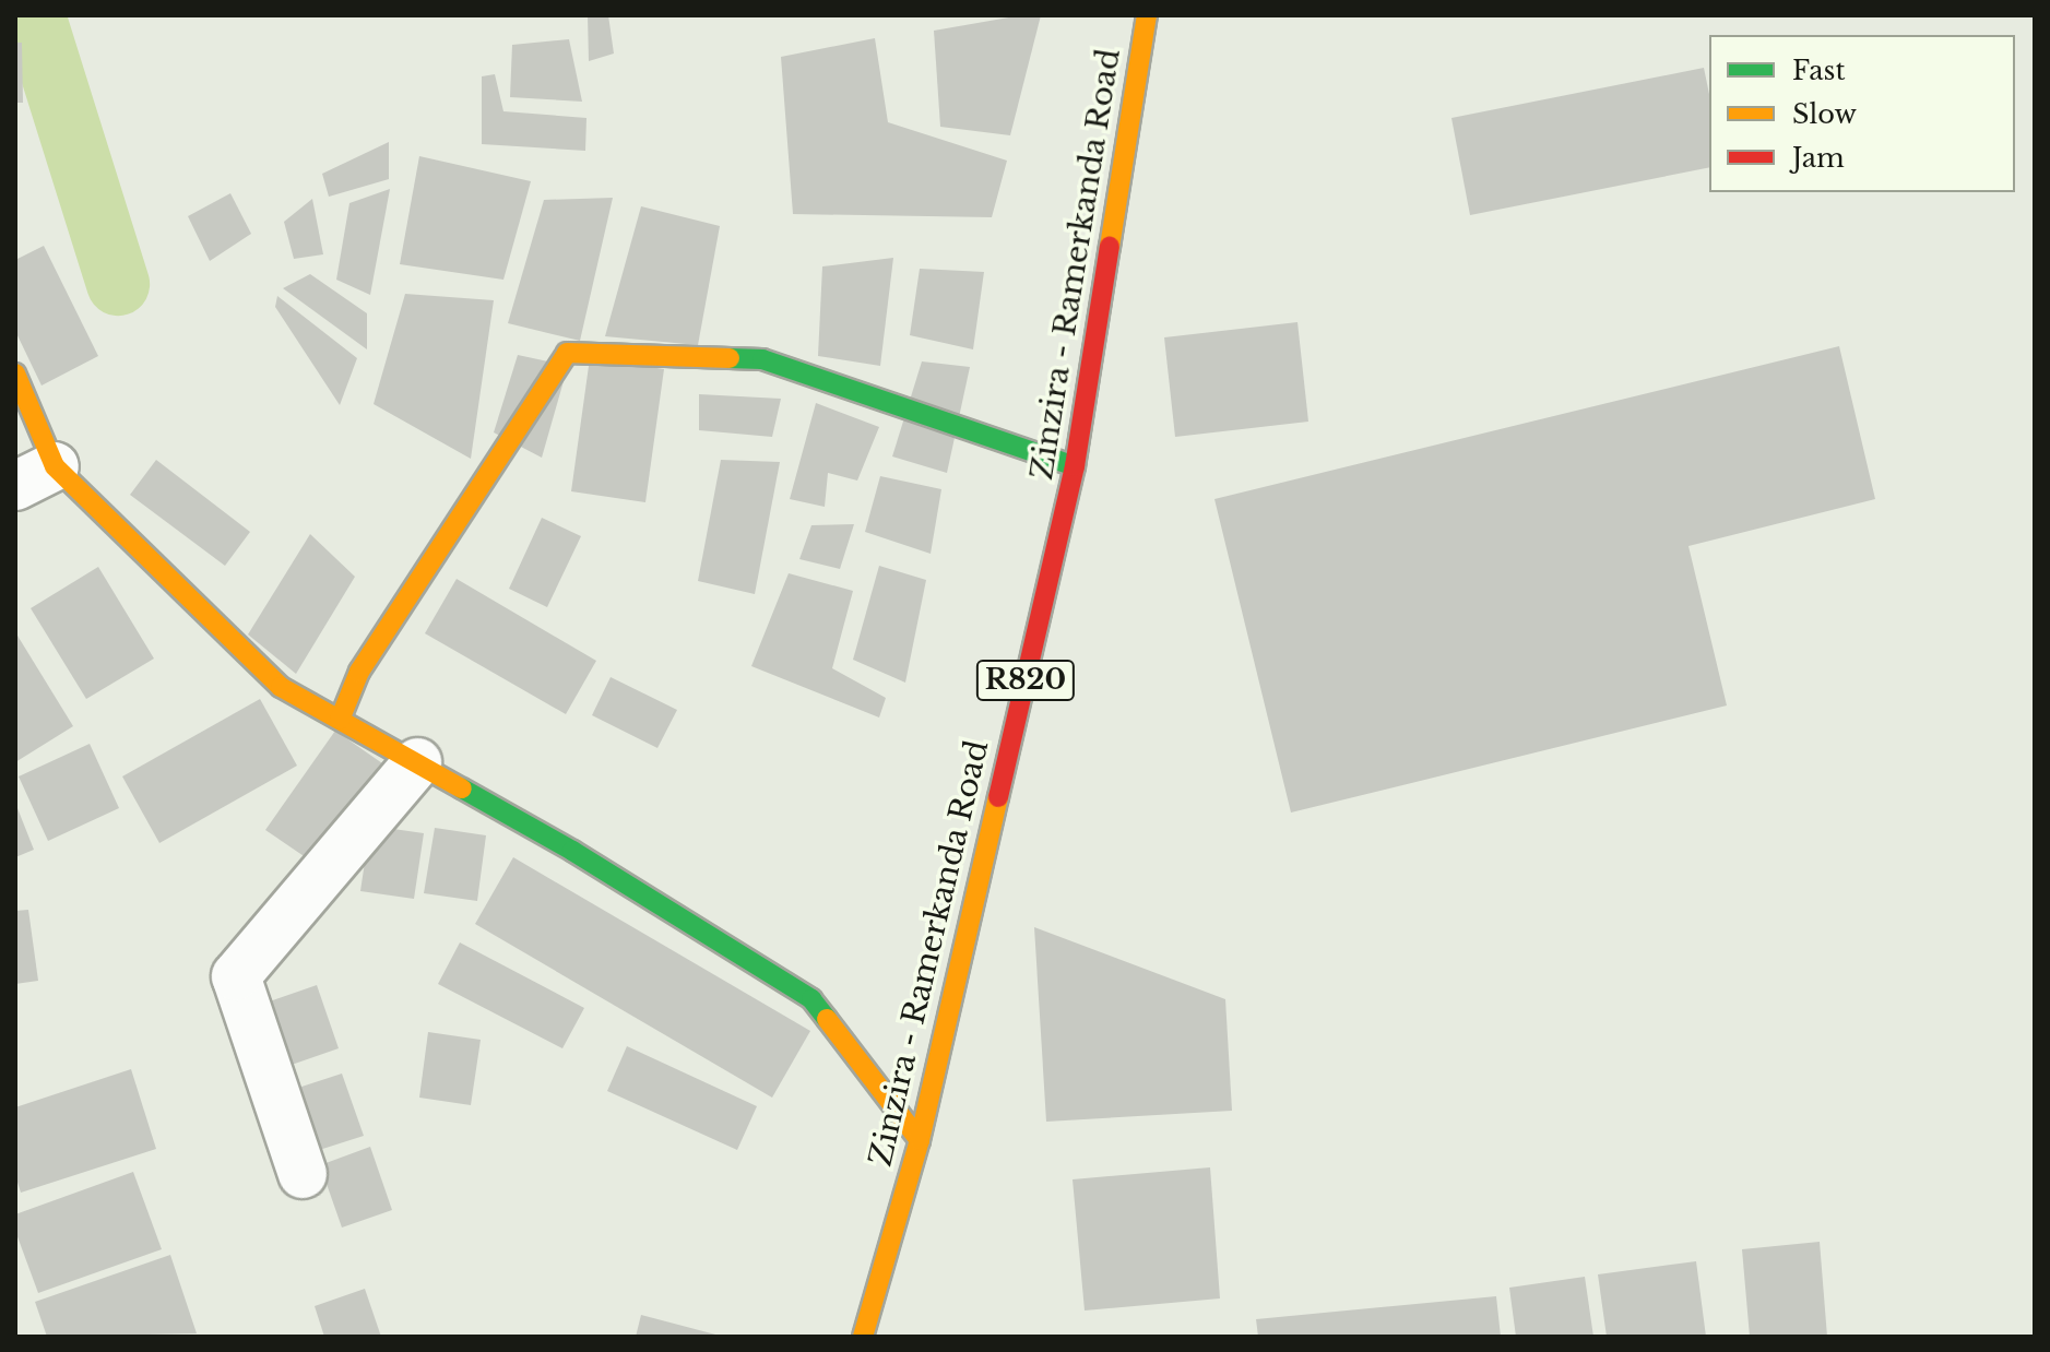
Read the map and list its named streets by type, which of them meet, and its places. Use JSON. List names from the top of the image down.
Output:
{
  "streets": {
    "street": ["Zinzira - Ramerkanda Road", "R820"]
  },
  "legend": ["Fast", "Slow", "Jam"]
}
